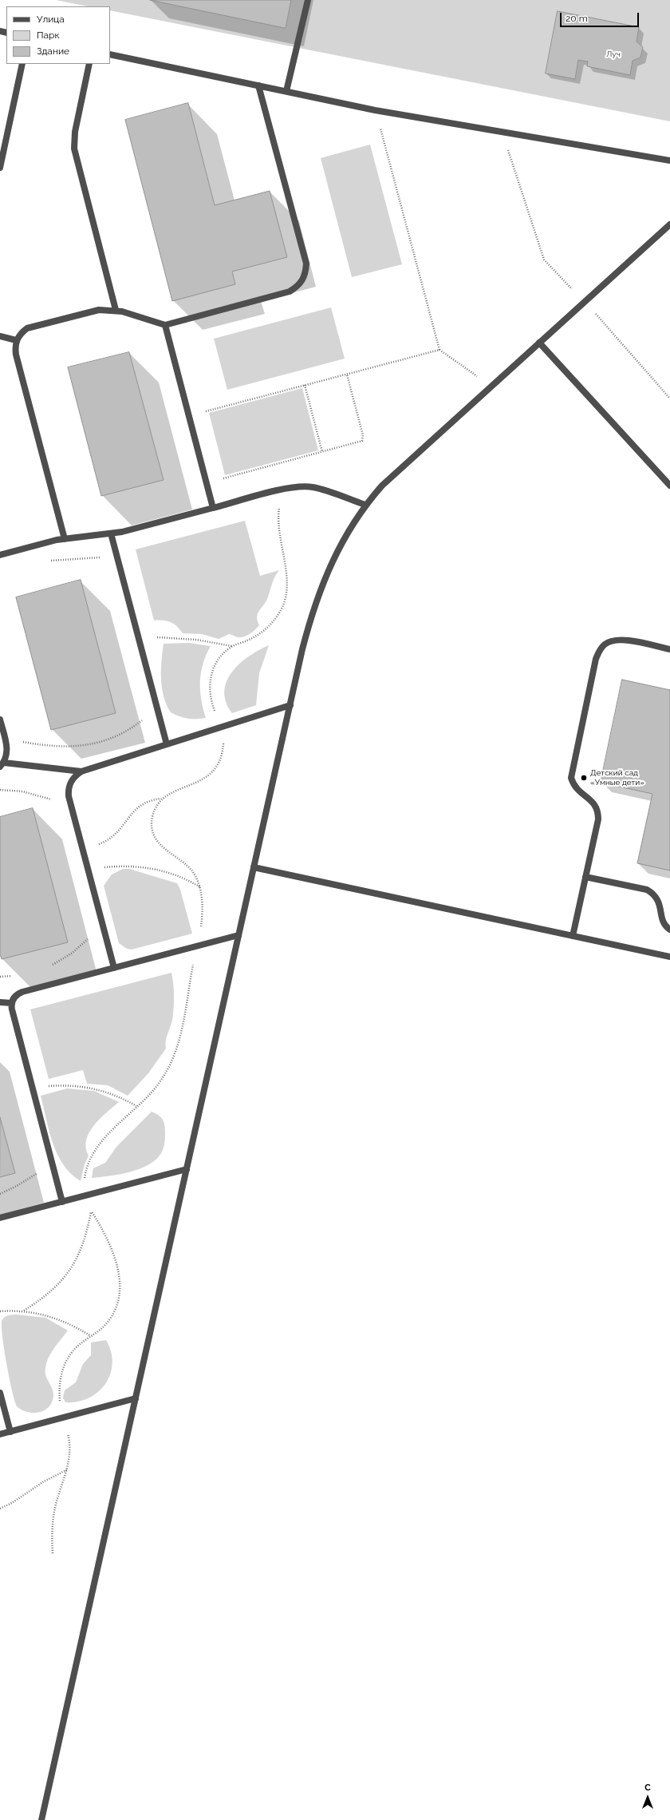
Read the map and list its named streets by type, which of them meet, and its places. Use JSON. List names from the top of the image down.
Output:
{
  "parks": ["Луч"],
  "places": ["Детский сад «Умные дети»"],
  "legend": ["Улица", "Парк", "Здание"],
  "scale_bar": "20 m",
  "north": "top"
}
